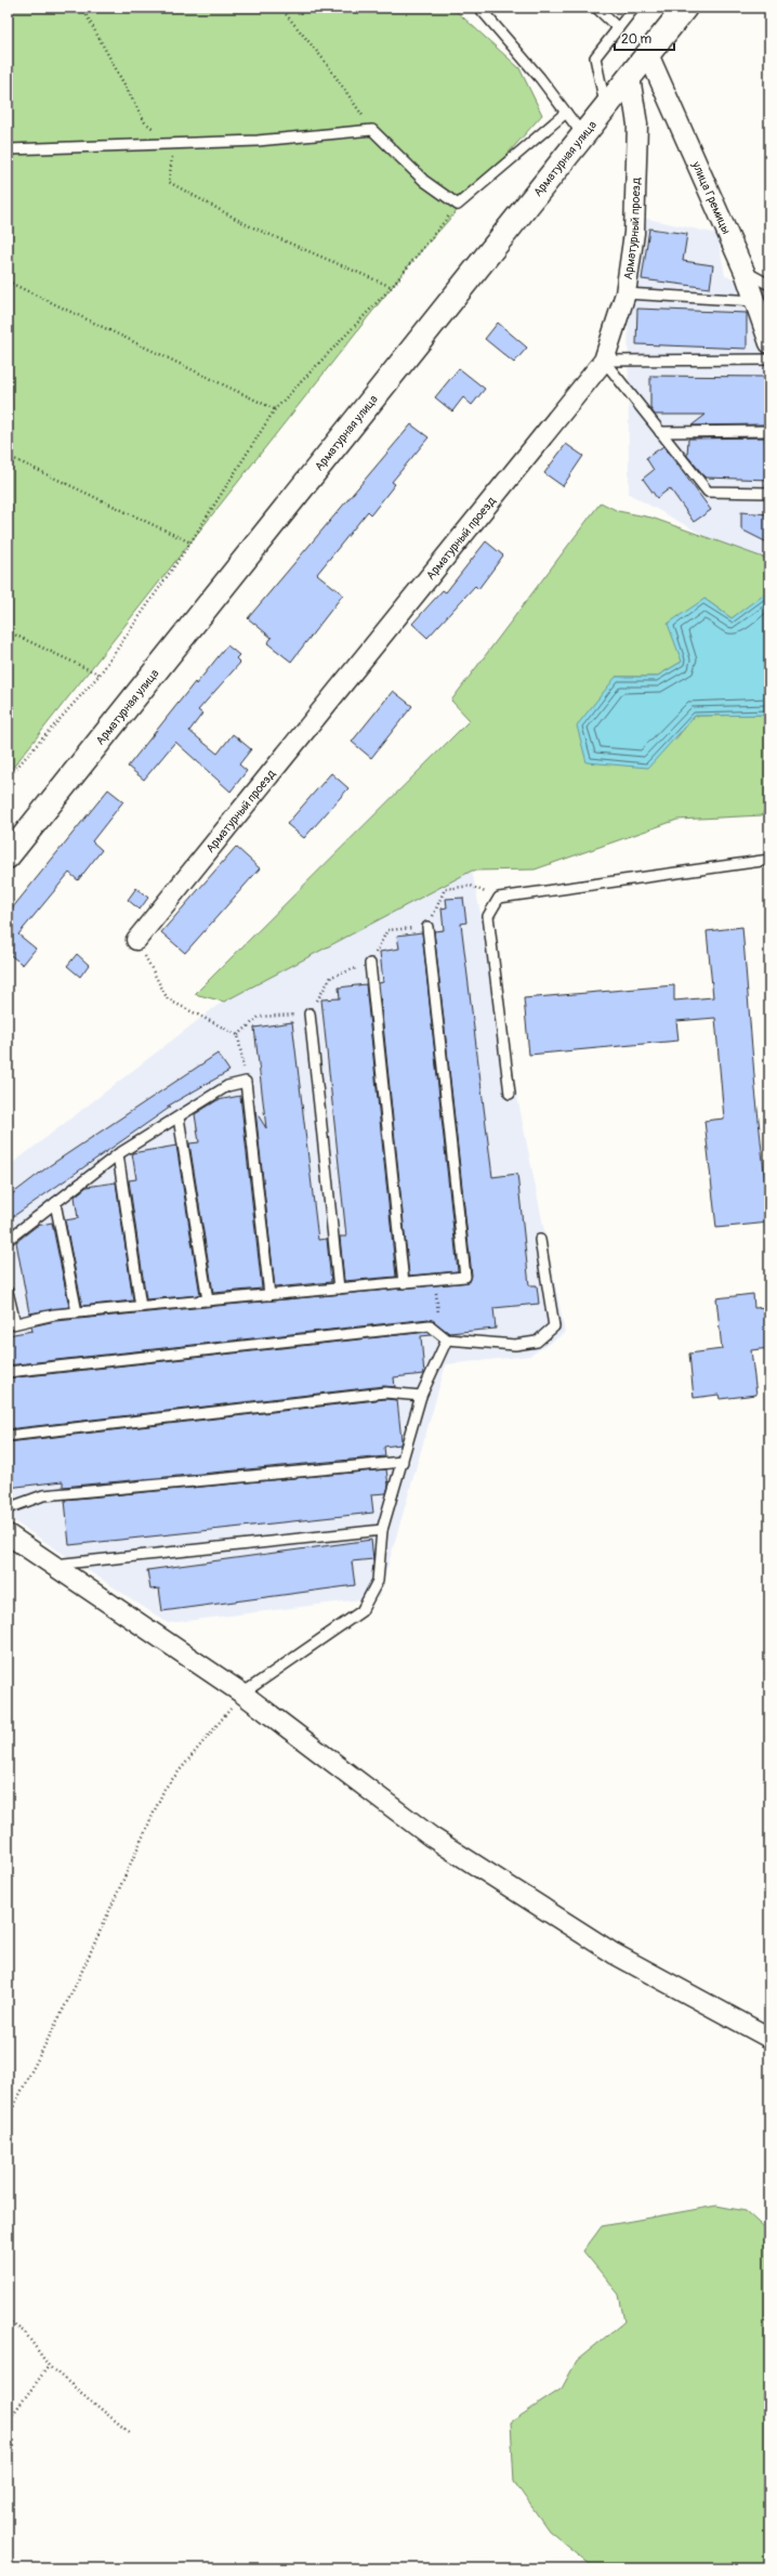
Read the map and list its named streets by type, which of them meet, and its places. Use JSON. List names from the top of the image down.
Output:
{
  "streets": {
    "street": ["Арматурная улица", "улица Гремицы", "Арматурный проезд"]
  },
  "crossings": [
    ["Арматурная улица", "улица Гремицы"],
    ["Арматурная улица", "Арматурный проезд"]
  ],
  "scale_bar": "20 m"
}
